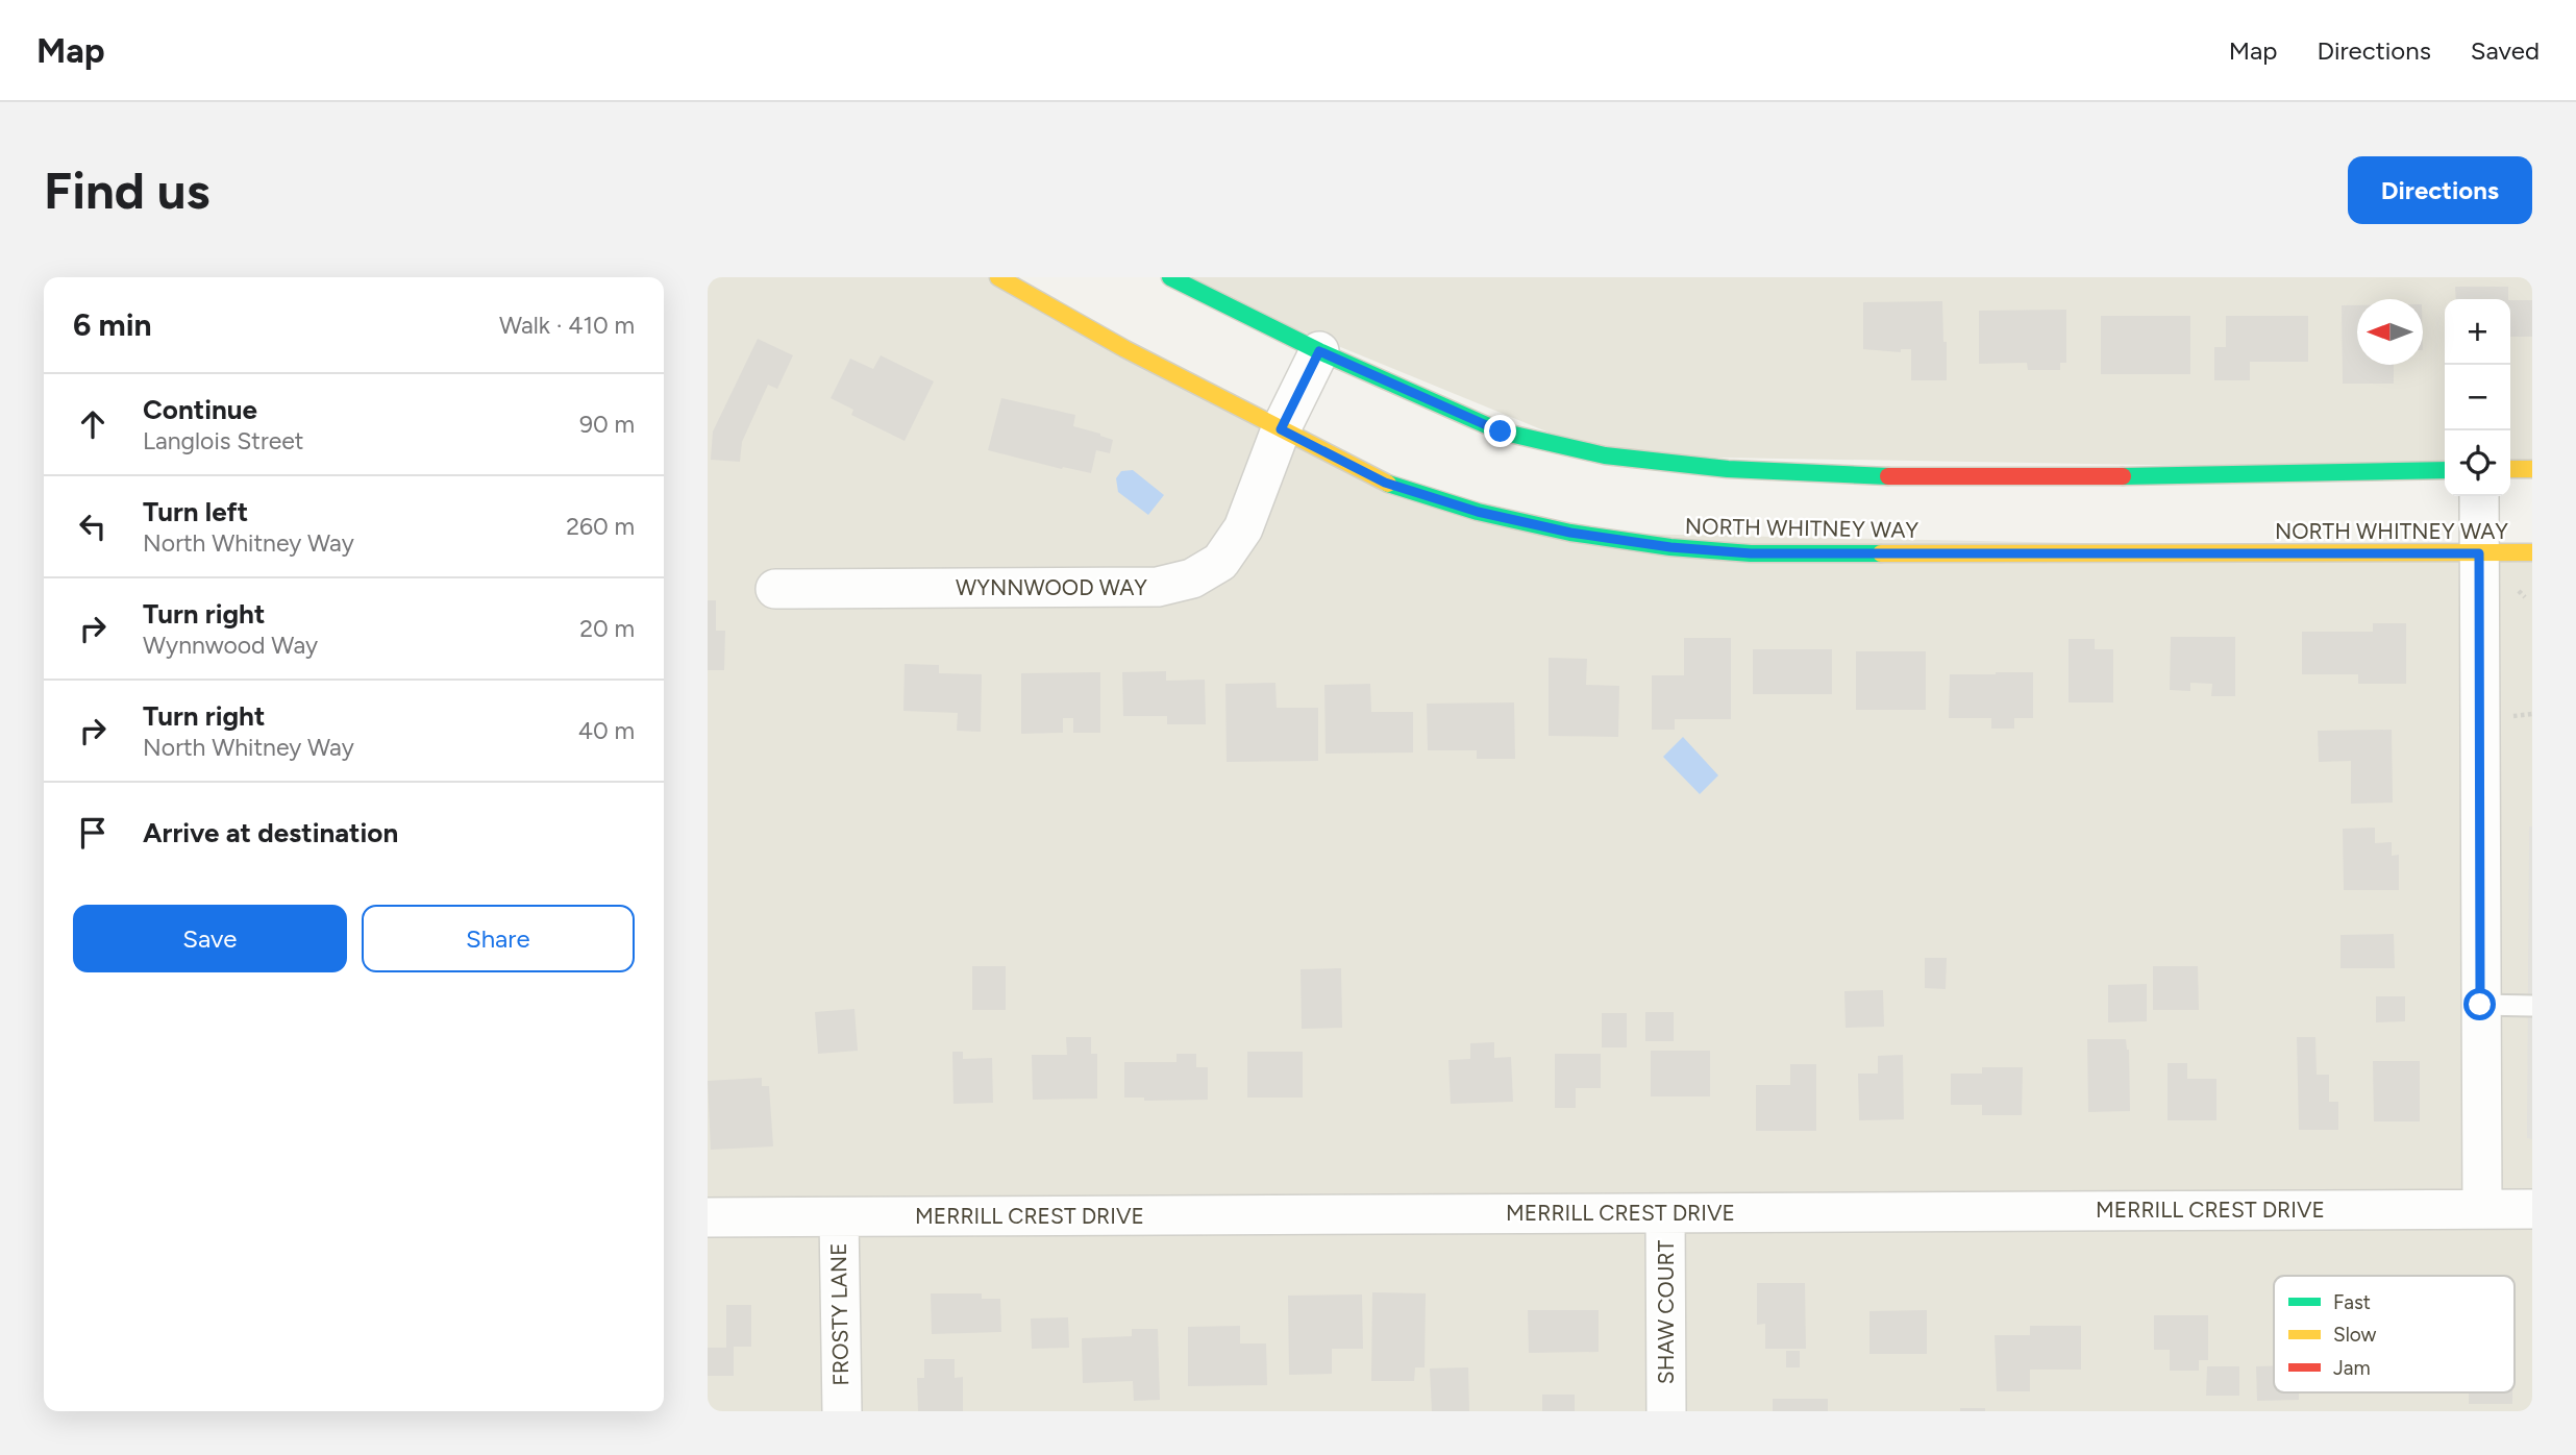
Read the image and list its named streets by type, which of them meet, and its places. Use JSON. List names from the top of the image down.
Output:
{
  "streets": {
    "main road": ["NORTH WHITNEY WAY"],
    "street": [
      "WYNNWOOD WAY",
      "MERRILL CREST DRIVE",
      "SHAW COURT",
      "FROSTY LANE"
    ]
  },
  "crossings": [
    ["NORTH WHITNEY WAY", "WYNNWOOD WAY"],
    ["MERRILL CREST DRIVE", "SHAW COURT"],
    ["MERRILL CREST DRIVE", "FROSTY LANE"]
  ],
  "legend": ["Fast", "Slow", "Jam"],
  "north": "left",
  "page": {
    "header": "Map",
    "nav": ["Map", "Directions", "Saved"],
    "buttons": [
      "Directions",
      ["Save", "Share"]
    ],
    "title": "Find us",
    "heading": ["6 min", "Walk · 410 m"],
    "map_buttons": ["+", "−"],
    "list": [
      ["Continue", "Langlois Street", "90 m"],
      ["Turn left", "North Whitney Way", "260 m"],
      ["Turn right", "Wynnwood Way", "20 m"],
      ["Turn right", "North Whitney Way", "40 m"],
      "Arrive at destination"
    ]
  }
}
